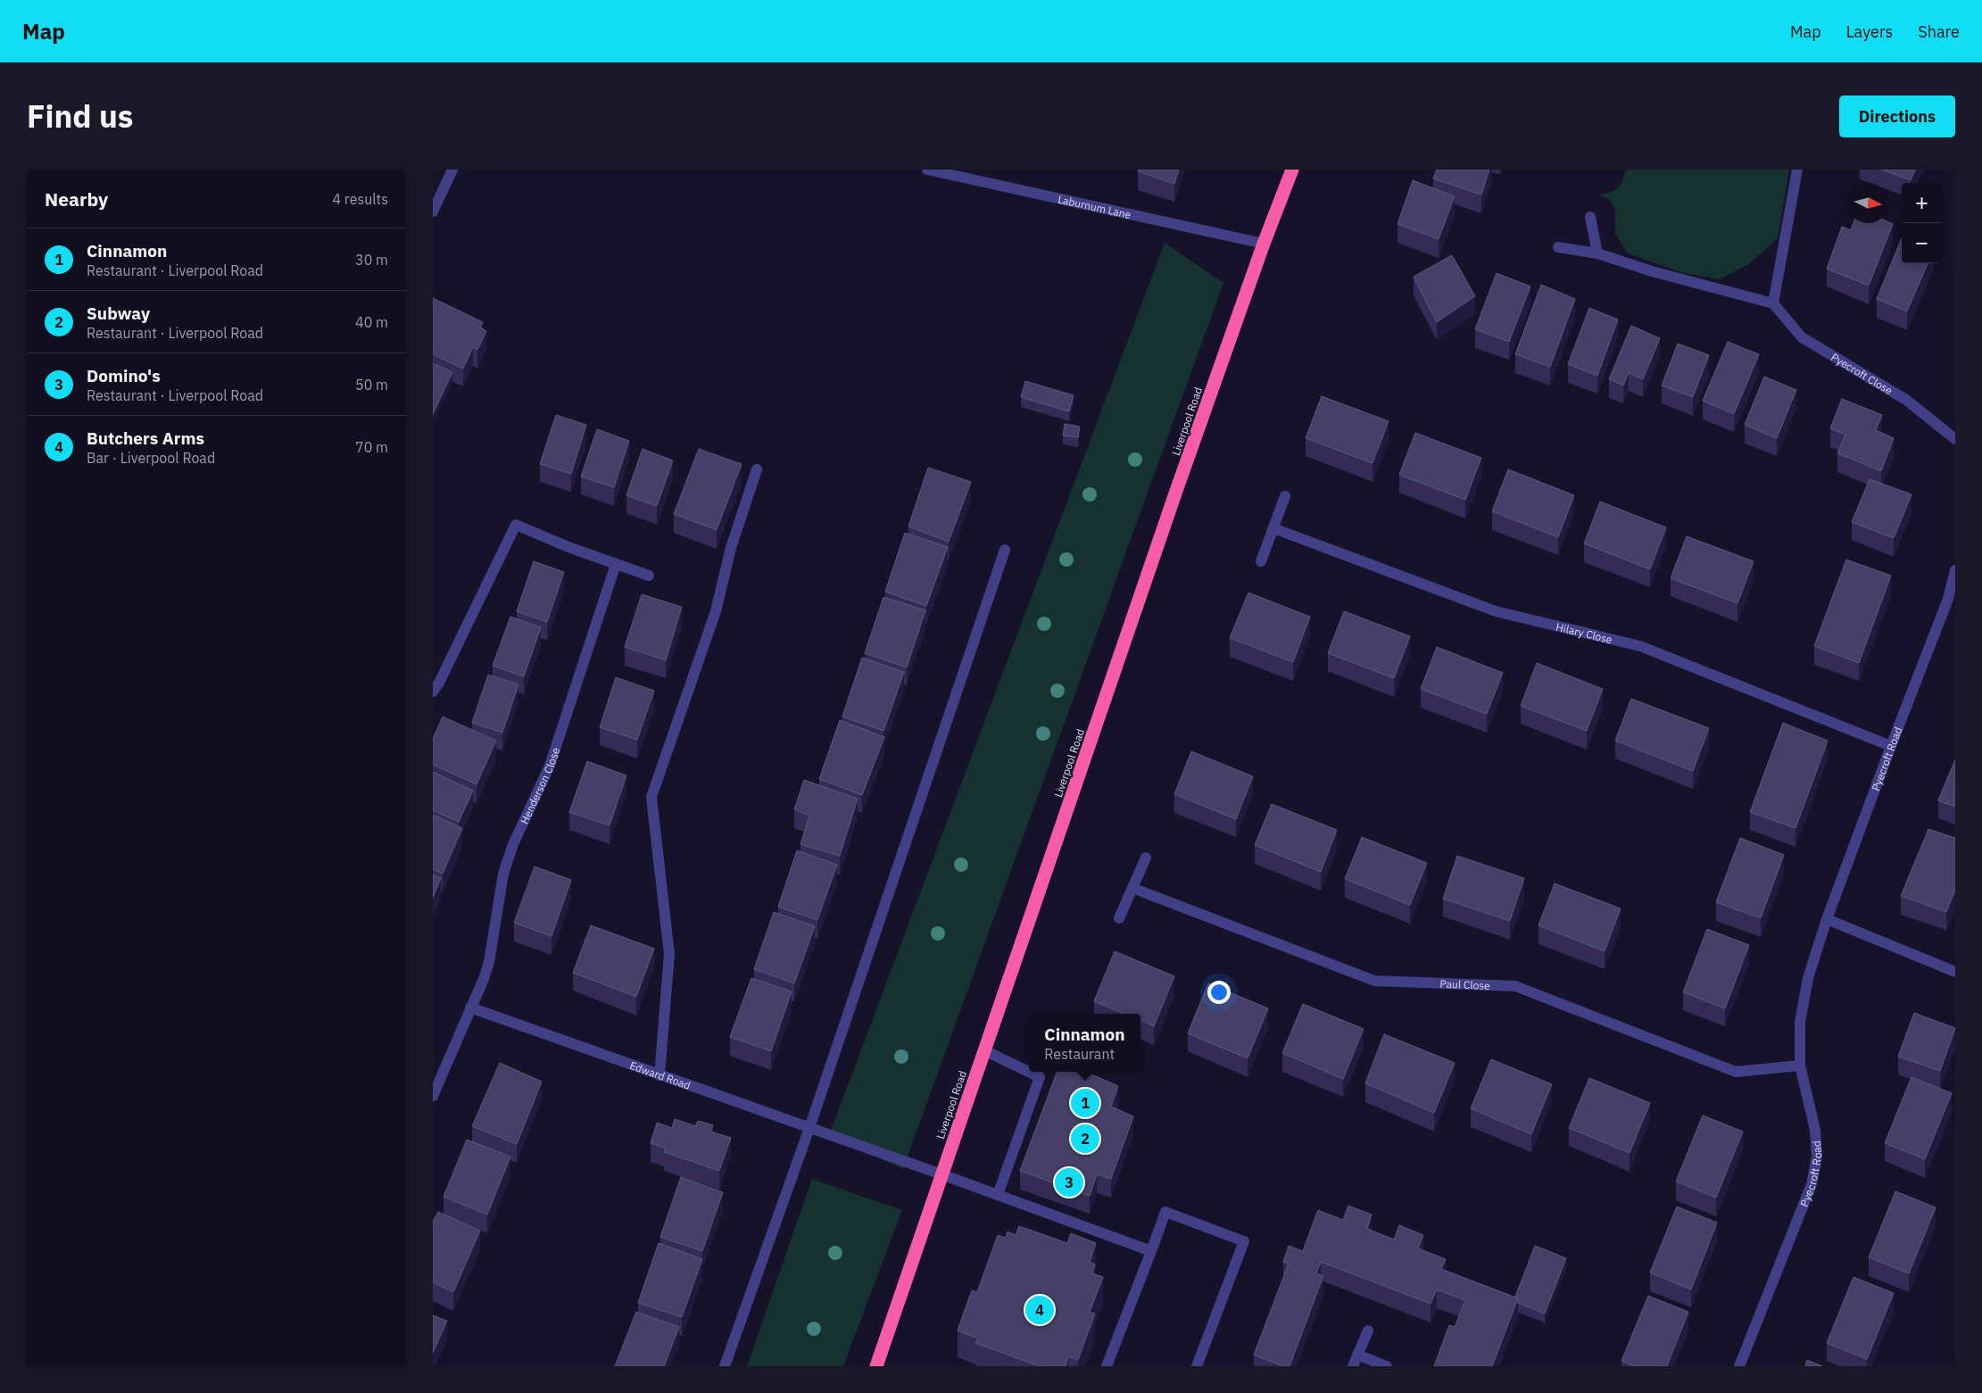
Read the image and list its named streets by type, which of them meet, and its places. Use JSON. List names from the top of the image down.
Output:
{
  "streets": {
    "highway": ["Liverpool Road"],
    "street": [
      "Laburnum Lane",
      "Pyecroft Close",
      "Hilary Close",
      "Pyecroft Road",
      "Henderson Close",
      "Paul Close",
      "Edward Road"
    ]
  },
  "crossings": [
    ["Laburnum Lane", "Liverpool Road"],
    ["Liverpool Road", "Edward Road"],
    ["Hilary Close", "Pyecroft Road"],
    ["Pyecroft Road", "Paul Close"],
    ["Henderson Close", "Edward Road"]
  ],
  "north": "right",
  "page": {
    "header": "Map",
    "nav": ["Map", "Layers", "Share"],
    "title": "Find us",
    "buttons": "Directions",
    "heading": ["Nearby", "4 results"],
    "map_buttons": ["+", "−"],
    "list": [
      {
        "mark": "1",
        "name": "Cinnamon",
        "note": "Restaurant · Liverpool Road",
        "value": "30 m"
      },
      {
        "mark": "2",
        "name": "Subway",
        "note": "Restaurant · Liverpool Road",
        "value": "40 m"
      },
      {
        "mark": "3",
        "name": "Domino's",
        "note": "Restaurant · Liverpool Road",
        "value": "50 m"
      },
      {
        "mark": "4",
        "name": "Butchers Arms",
        "note": "Bar · Liverpool Road",
        "value": "70 m"
      }
    ],
    "popup": ["Cinnamon", "Restaurant"],
    "pins": [
      "1",
      "2",
      "3",
      "4"
    ]
  }
}
